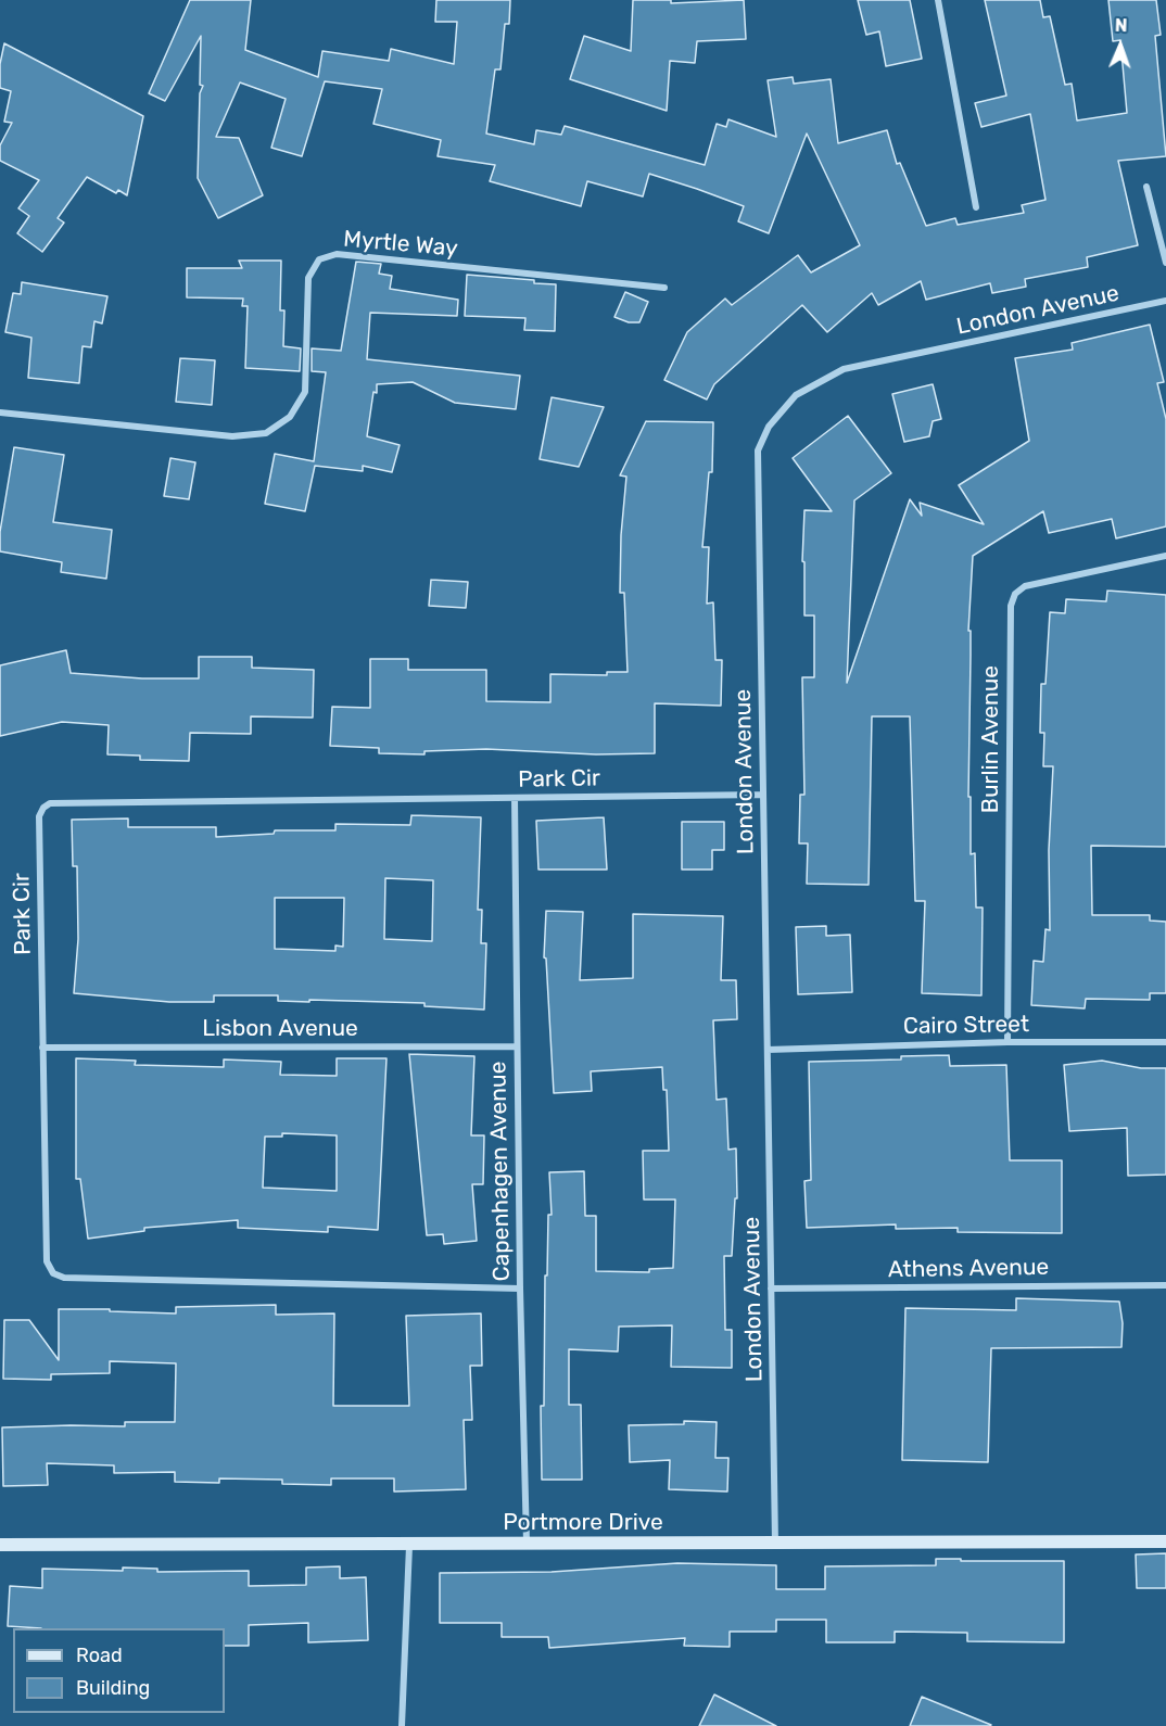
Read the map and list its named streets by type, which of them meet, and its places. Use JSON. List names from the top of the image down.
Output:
{
  "streets": {
    "street": [
      "Myrtle Way",
      "London Avenue",
      "Burlin Avenue",
      "Park Cir",
      "Cairo Street",
      "Lisbon Avenue",
      "Capenhagen Avenue",
      "Athens Avenue",
      "Portmore Drive"
    ]
  },
  "crossings": [
    ["London Avenue", "Park Cir"],
    ["London Avenue", "Cairo Street"],
    ["London Avenue", "Athens Avenue"],
    ["London Avenue", "Portmore Drive"],
    ["Burlin Avenue", "Cairo Street"],
    ["Park Cir", "Lisbon Avenue"],
    ["Park Cir", "Capenhagen Avenue"],
    ["Lisbon Avenue", "Capenhagen Avenue"],
    ["Capenhagen Avenue", "Portmore Drive"]
  ],
  "legend": ["Road", "Building"],
  "north": "top"
}
